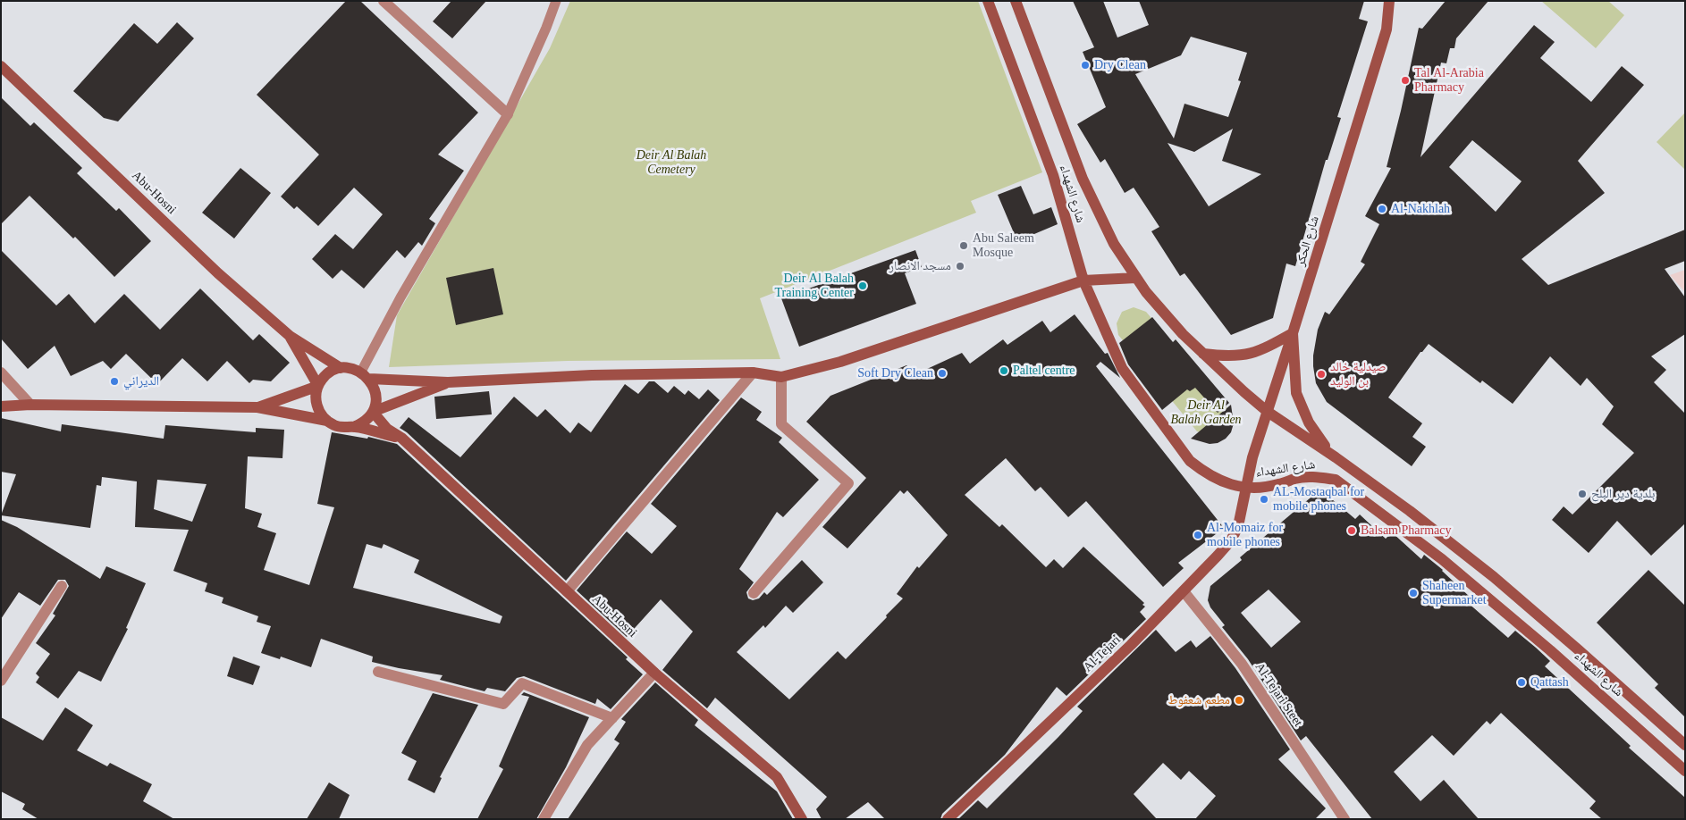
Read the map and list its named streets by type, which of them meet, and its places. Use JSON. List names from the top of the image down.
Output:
{
  "streets": {
    "street": [
      "Abu-Hosni",
      "شارع الشهداء",
      "شارع الحكر",
      "Al-Tejari",
      "Al-Tejari Steet"
    ]
  },
  "crossings": [
    ["شارع الشهداء", "شارع الحكر"],
    ["شارع الشهداء", "Al-Tejari"],
    ["شارع الحكر", "Al-Tejari"],
    ["Al-Tejari", "Al-Tejari Steet"]
  ],
  "parks": ["Deir Al Balah Cemetery", "Deir Al Balah Garden"],
  "places": [
    "Dry Clean",
    "Tal Al-Arabia Pharmacy",
    "Al-Nakhlah",
    "Abu Saleem Mosque",
    "مسجد الانصار",
    "Deir Al Balah Training Center",
    "Paltel centre",
    "Soft Dry Clean",
    "صيدلية خالد بن الوليد",
    "الديراني",
    "بلدية دير البلح",
    "AL-Mostaqbal for mobile phones",
    "Balsam Pharmacy",
    "Al-Momaiz for mobile phones",
    "Shaheen Supermarket",
    "Qattash",
    "مطعم شعفوط"
  ]
}
